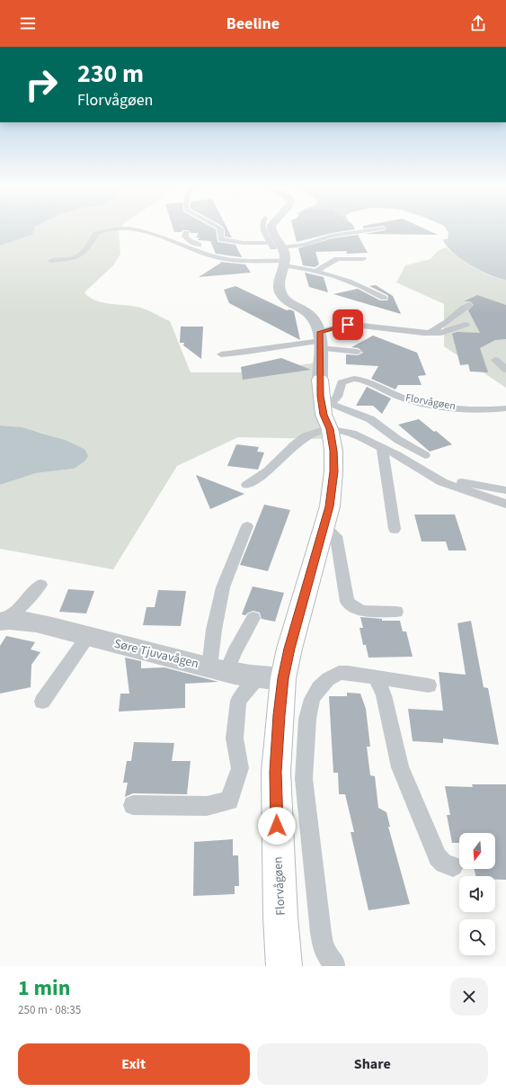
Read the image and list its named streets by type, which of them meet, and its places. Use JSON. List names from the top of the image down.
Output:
{
  "streets": {
    "main road": ["Florvågøen"],
    "street": ["Søre Tjuvavågen"]
  },
  "crossings": [
    ["Florvågøen", "Søre Tjuvavågen"]
  ],
  "north": "bottom",
  "page": {
    "header": "Beeline",
    "turn": ["230 m", "Florvågøen"],
    "heading": ["1 min", "250 m · 08:35"],
    "buttons": ["Exit", "Share"]
  }
}
